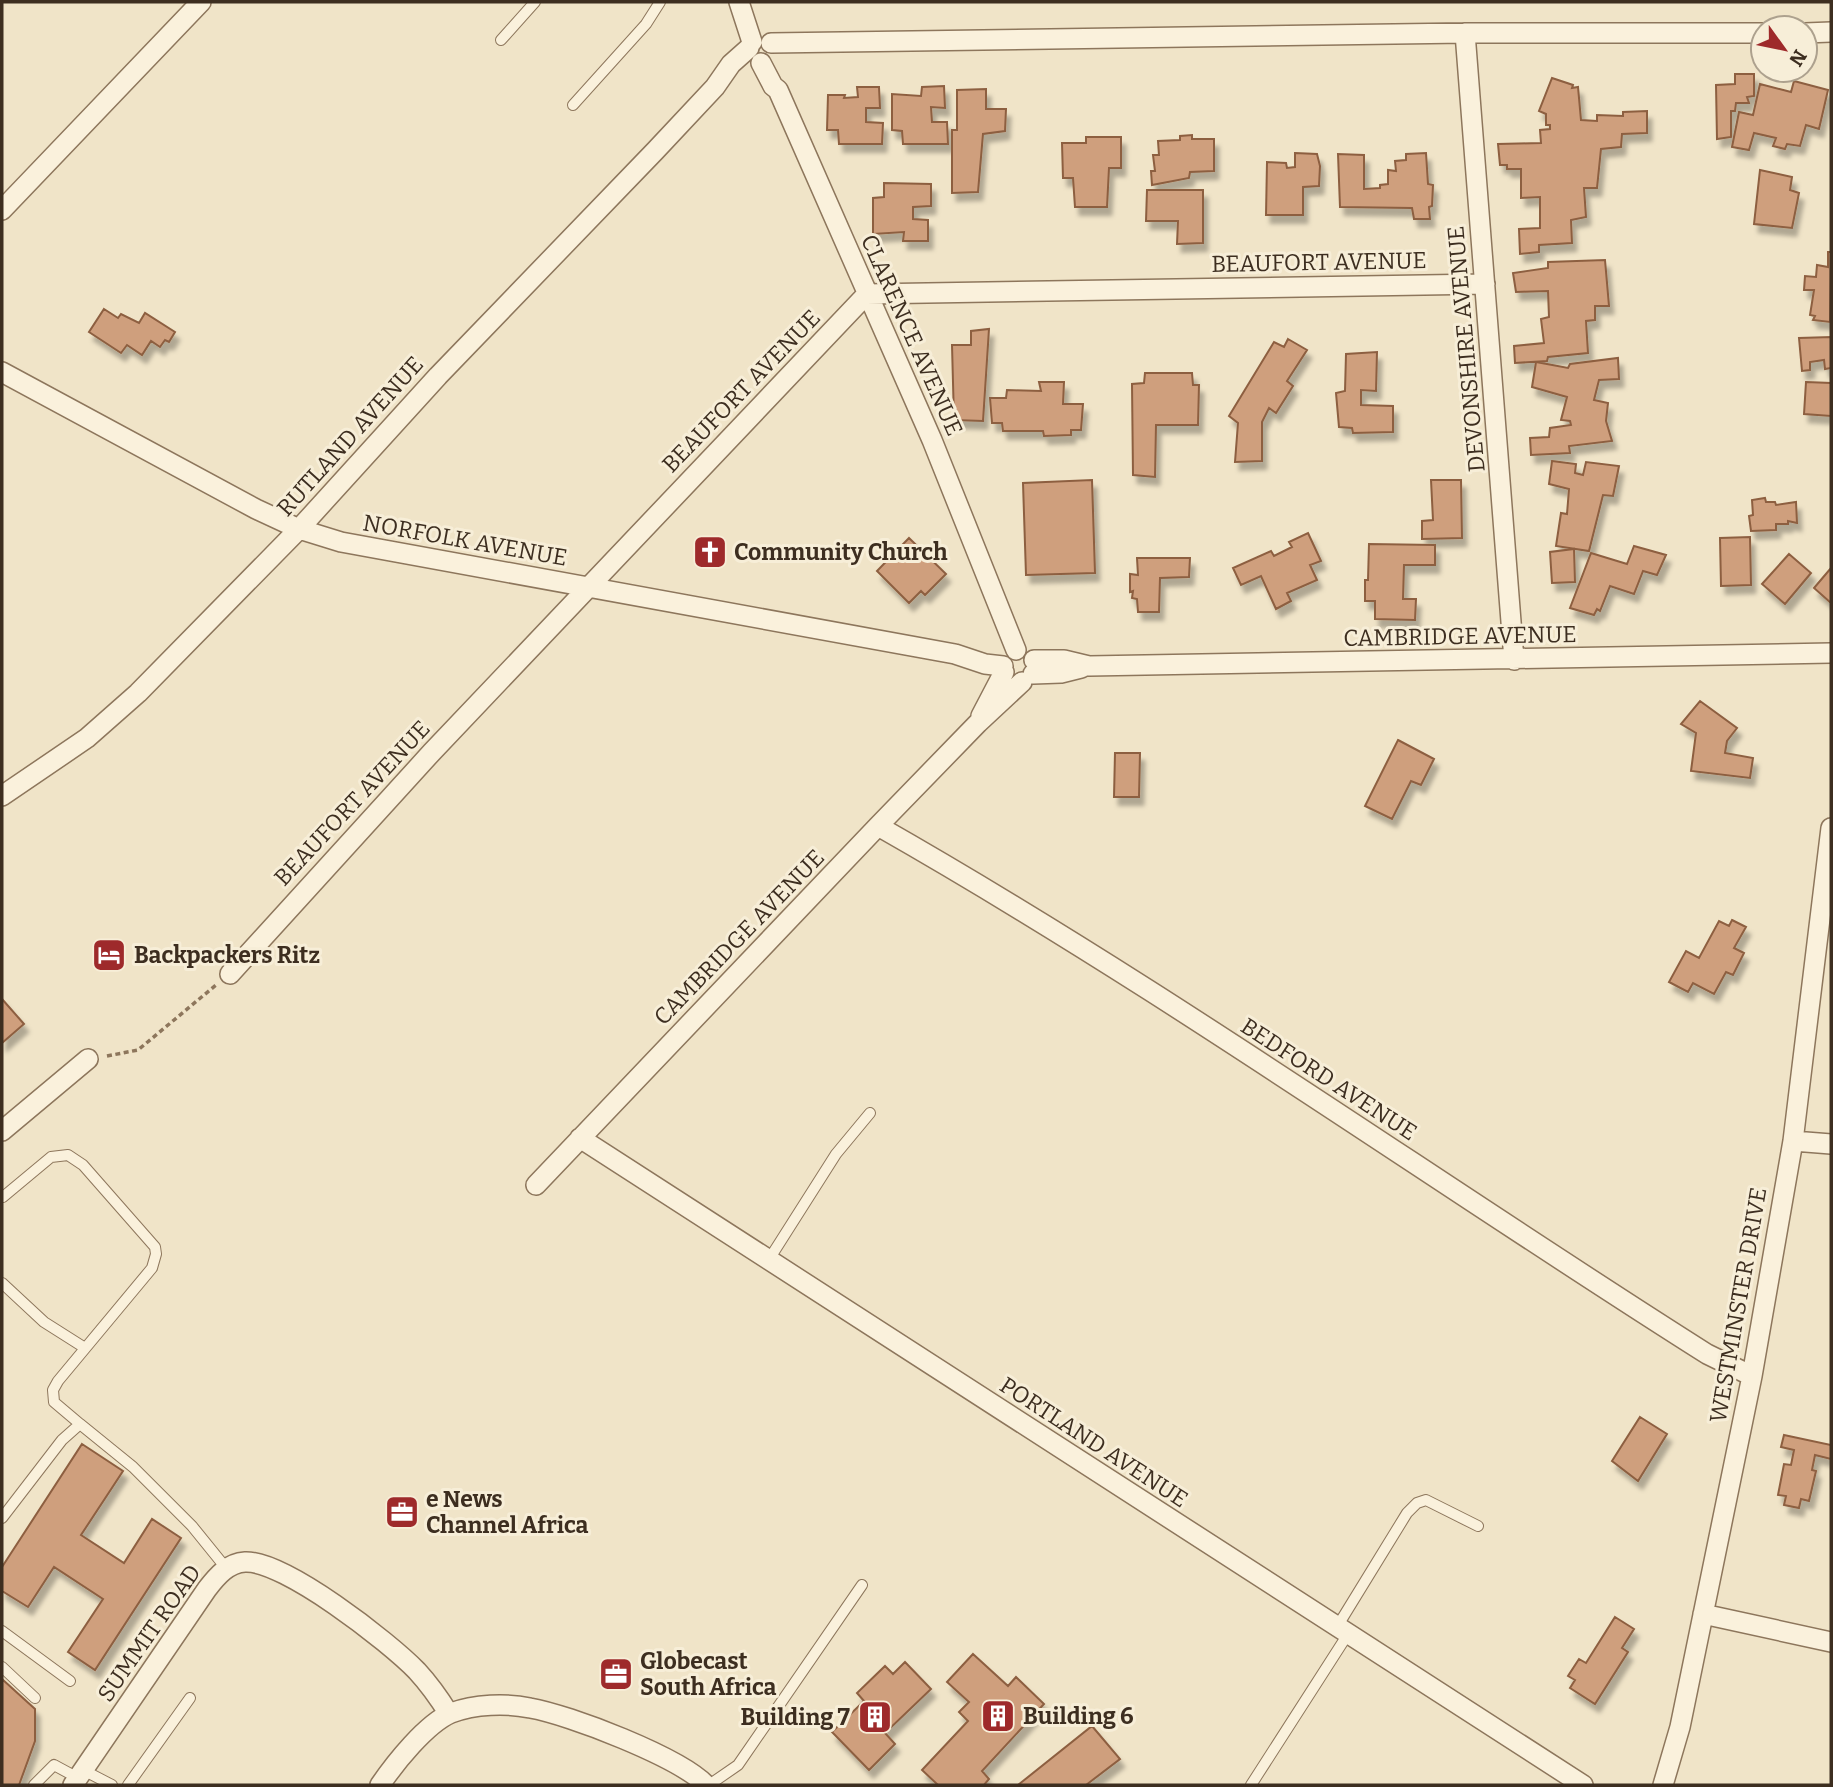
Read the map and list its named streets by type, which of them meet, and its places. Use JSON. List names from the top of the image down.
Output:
{
  "streets": {
    "street": [
      "BEAUFORT AVENUE",
      "CLARENCE AVENUE",
      "DEVONSHIRE AVENUE",
      "RUTLAND AVENUE",
      "NORFOLK AVENUE",
      "CAMBRIDGE AVENUE",
      "BEDFORD AVENUE",
      "WESTMINSTER DRIVE",
      "PORTLAND AVENUE",
      "SUMMIT ROAD"
    ]
  },
  "crossings": [
    ["BEAUFORT AVENUE", "CLARENCE AVENUE"],
    ["BEAUFORT AVENUE", "DEVONSHIRE AVENUE"],
    ["BEAUFORT AVENUE", "NORFOLK AVENUE"],
    ["CLARENCE AVENUE", "RUTLAND AVENUE"],
    ["CLARENCE AVENUE", "NORFOLK AVENUE"],
    ["CLARENCE AVENUE", "CAMBRIDGE AVENUE"],
    ["DEVONSHIRE AVENUE", "RUTLAND AVENUE"],
    ["DEVONSHIRE AVENUE", "CAMBRIDGE AVENUE"],
    ["RUTLAND AVENUE", "NORFOLK AVENUE"],
    ["NORFOLK AVENUE", "CAMBRIDGE AVENUE"],
    ["CAMBRIDGE AVENUE", "BEDFORD AVENUE"],
    ["CAMBRIDGE AVENUE", "PORTLAND AVENUE"],
    ["BEDFORD AVENUE", "WESTMINSTER DRIVE"]
  ],
  "places": {
    "church": ["Community Church"],
    "hotel": ["Backpackers Ritz"],
    "office": ["e News Channel Africa", "Globecast South Africa"],
    "building": ["Building 6", "Building 7"]
  },
  "north": "bottom right"
}
